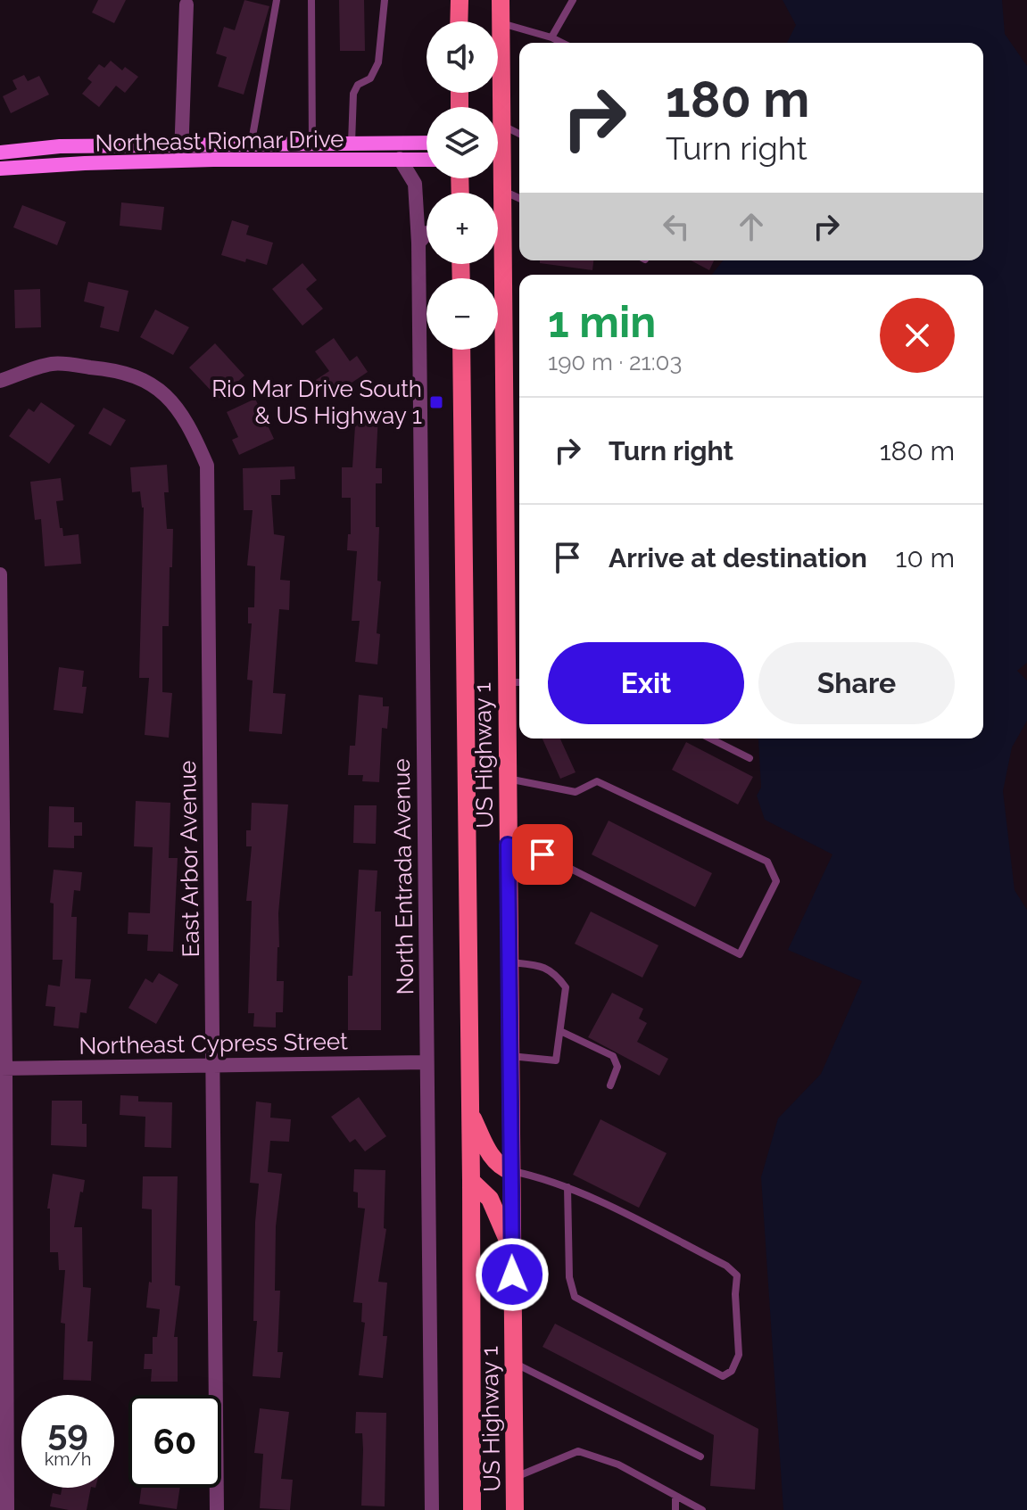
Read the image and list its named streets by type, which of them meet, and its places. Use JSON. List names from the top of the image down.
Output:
{
  "streets": {
    "main road": ["US Highway 1"],
    "street": [
      "Northeast Riomar Drive",
      "East Arbor Avenue",
      "North Entrada Avenue",
      "Northeast Cypress Street"
    ]
  },
  "crossings": [
    ["Northeast Riomar Drive", "North Entrada Avenue"],
    ["East Arbor Avenue", "Northeast Cypress Street"],
    ["North Entrada Avenue", "Northeast Cypress Street"]
  ],
  "places": {
    "transit": ["Rio Mar Drive South & US Highway 1"]
  },
  "page": {
    "map_buttons": ["+", "−"],
    "turn": ["180 m", "Turn right"],
    "heading": ["1 min", "190 m · 21:03"],
    "list": [
      {
        "name": "Turn right",
        "value": "180 m"
      },
      {
        "name": "Arrive at destination",
        "value": "10 m"
      }
    ],
    "buttons": ["Exit", "Share"],
    "speed": "59 km/h",
    "limit": "60"
  }
}
